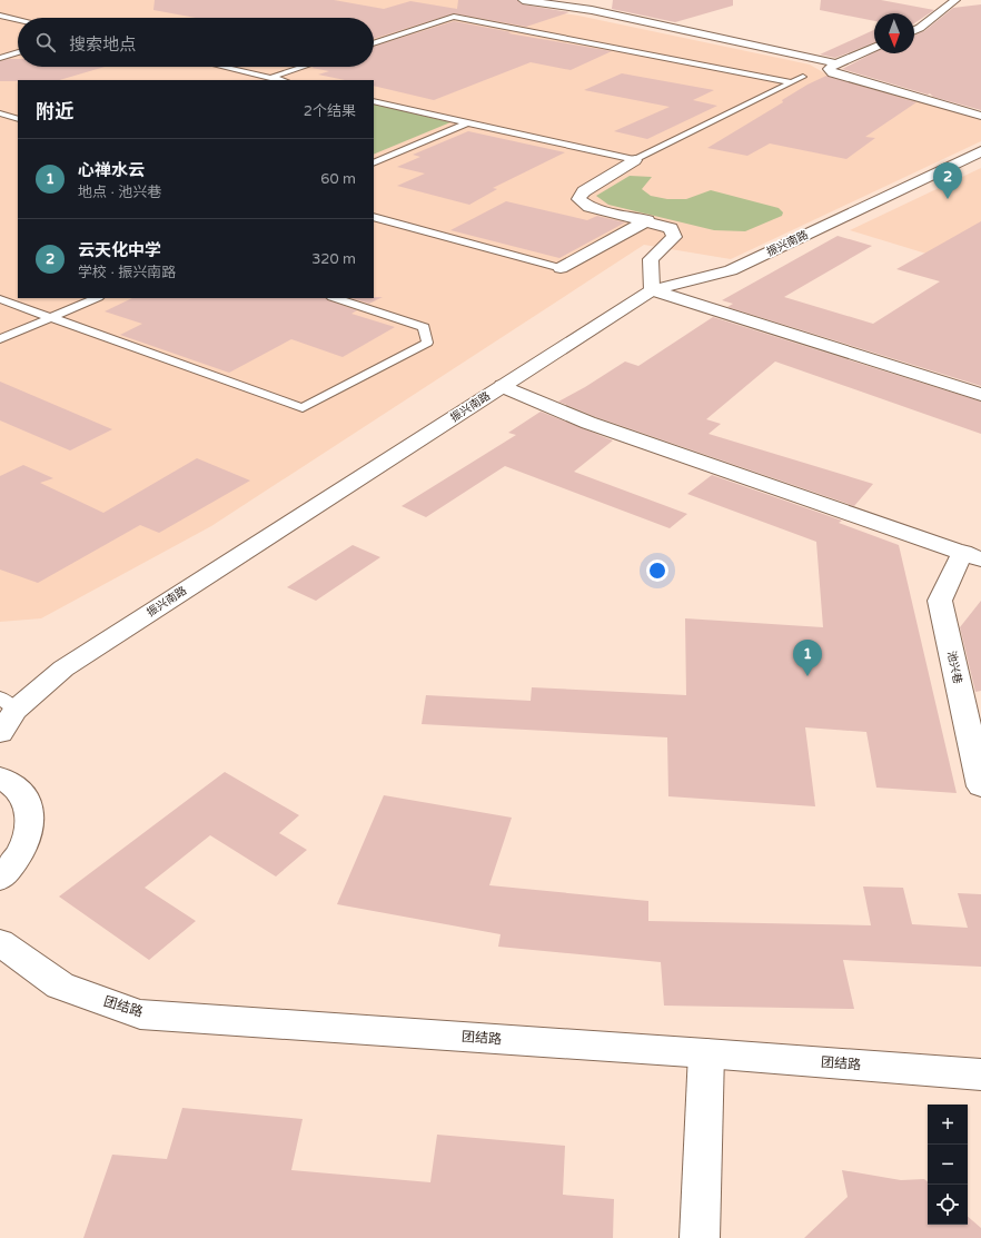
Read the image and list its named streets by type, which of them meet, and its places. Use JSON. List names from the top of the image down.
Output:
{
  "streets": {
    "street": ["振兴南路", "池兴巷", "团结路"]
  },
  "north": "bottom",
  "page": {
    "search": "搜索地点",
    "heading": ["附近", "2个结果"],
    "list": [
      {
        "mark": "1",
        "name": "心禅水云",
        "note": "地点 · 池兴巷",
        "value": "60 m"
      },
      {
        "mark": "2",
        "name": "云天化中学",
        "note": "学校 · 振兴南路",
        "value": "320 m"
      }
    ],
    "pins": ["2", "1"],
    "map_buttons": ["+", "−"]
  }
}
